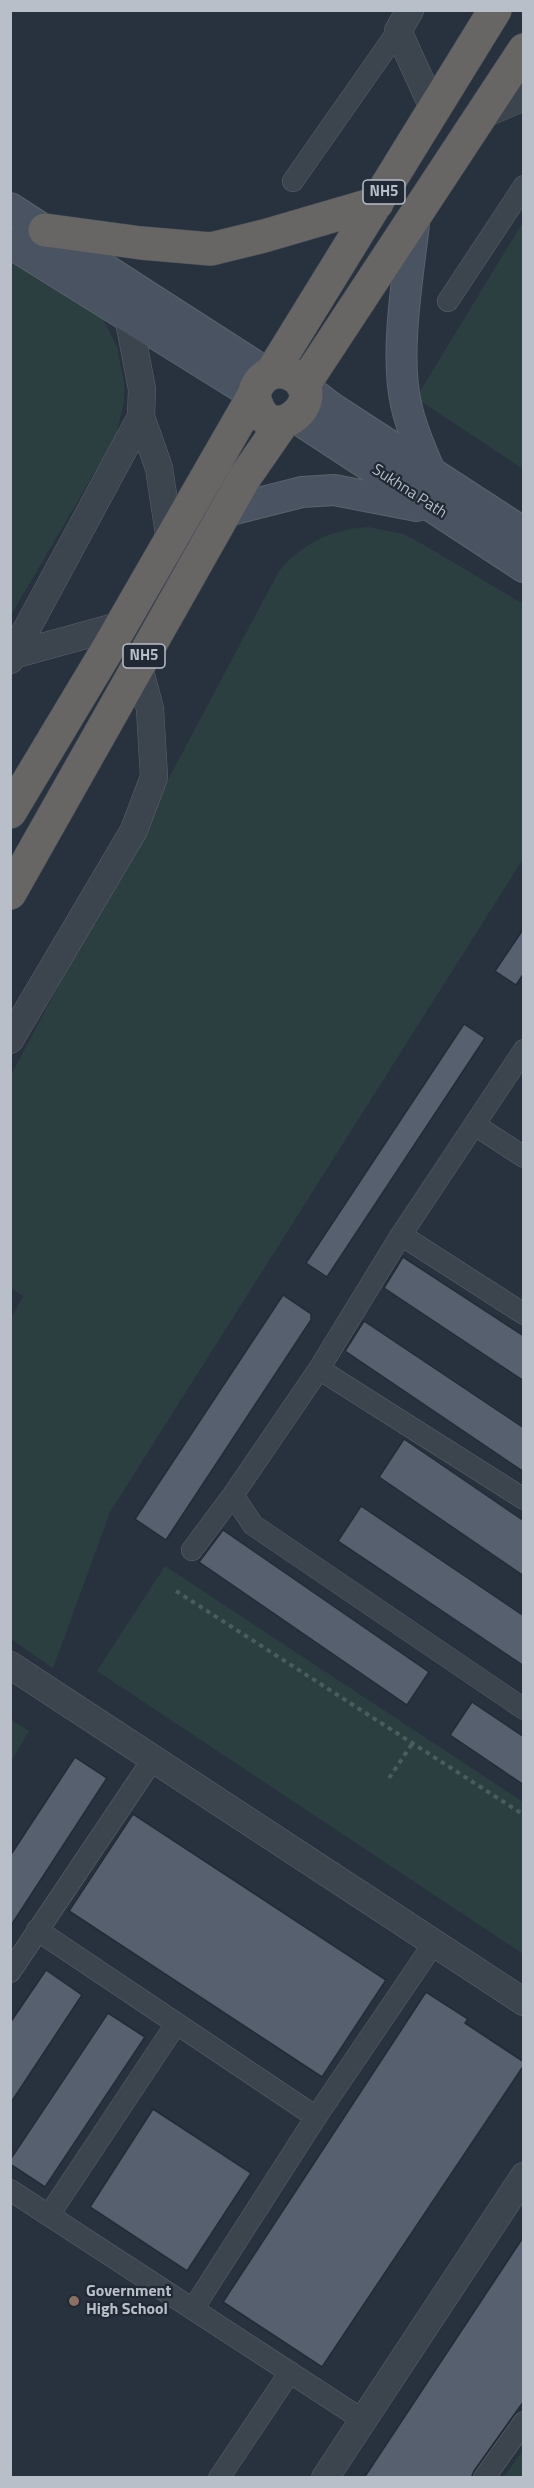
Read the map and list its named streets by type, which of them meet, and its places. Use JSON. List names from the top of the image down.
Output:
{
  "streets": {
    "highway": ["NH5"],
    "main road": ["Sukhna Path"]
  },
  "crossings": [
    ["NH5", "Sukhna Path"]
  ],
  "places": ["Government High School"]
}
